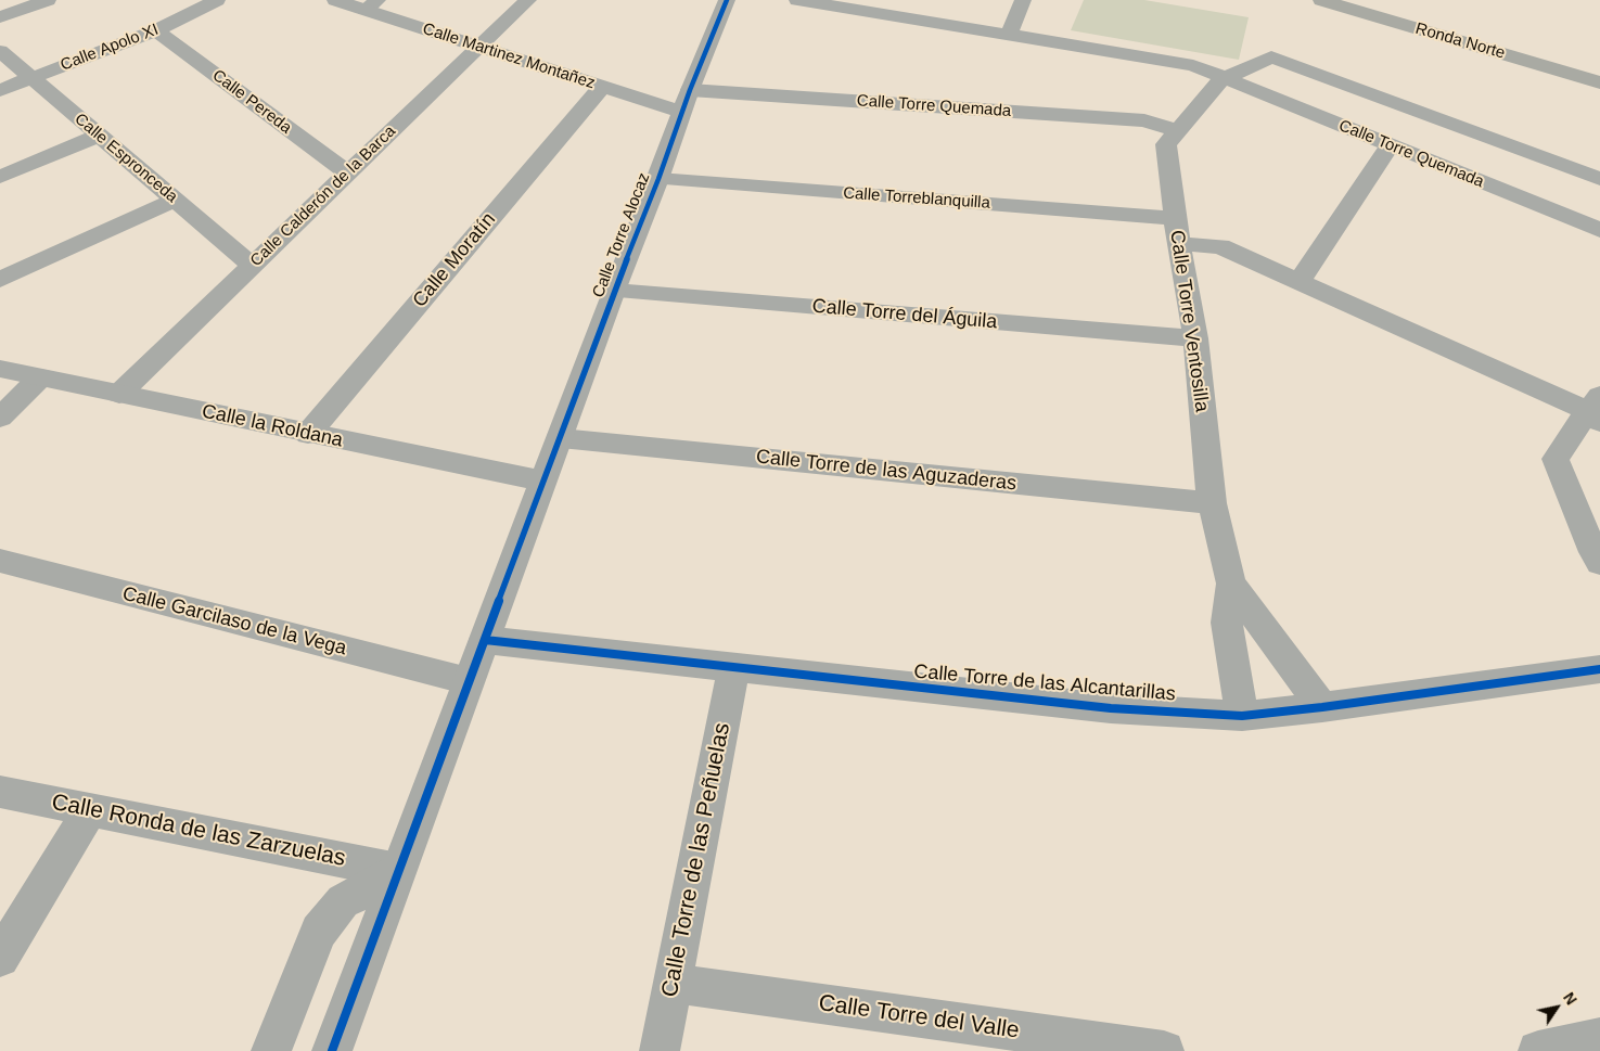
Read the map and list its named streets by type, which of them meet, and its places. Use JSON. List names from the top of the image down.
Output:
{
  "streets": {
    "main road": ["Ronda Norte"],
    "street": [
      "Calle Apolo XI",
      "Calle Martinez Montañez",
      "Calle Pereda",
      "Calle Torre Quemada",
      "Calle Espronceda",
      "Calle Calderón de la Barca",
      "Calle Torreblanquilla",
      "Calle Torre Alocaz",
      "Calle Moratín",
      "Calle Torre del Águila",
      "Calle Torre Ventosilla",
      "Calle la Roldana",
      "Calle Torre de las Aguzaderas",
      "Calle Garcilaso de la Vega",
      "Calle Torre de las Alcantarillas",
      "Calle Ronda de las Zarzuelas",
      "Calle Torre de las Peñuelas",
      "Calle Torre del Valle"
    ]
  },
  "crossings": [
    ["Calle Apolo XI", "Calle Pereda"],
    ["Calle Apolo XI", "Calle Espronceda"],
    ["Calle Martinez Montañez", "Calle Calderón de la Barca"],
    ["Calle Martinez Montañez", "Calle Torre Alocaz"],
    ["Calle Martinez Montañez", "Calle Moratín"],
    ["Calle Pereda", "Calle Calderón de la Barca"],
    ["Calle Torre Quemada", "Calle Torre Alocaz"],
    ["Calle Torre Quemada", "Calle Torre Ventosilla"],
    ["Calle Espronceda", "Calle Calderón de la Barca"],
    ["Calle Calderón de la Barca", "Calle la Roldana"],
    ["Calle Torreblanquilla", "Calle Torre Alocaz"],
    ["Calle Torreblanquilla", "Calle Torre Ventosilla"],
    ["Calle Torre Alocaz", "Calle Torre del Águila"],
    ["Calle Torre Alocaz", "Calle la Roldana"],
    ["Calle Torre Alocaz", "Calle Torre de las Aguzaderas"],
    ["Calle Torre Alocaz", "Calle Garcilaso de la Vega"],
    ["Calle Torre Alocaz", "Calle Torre de las Alcantarillas"],
    ["Calle Torre Alocaz", "Calle Ronda de las Zarzuelas"],
    ["Calle Moratín", "Calle la Roldana"],
    ["Calle Torre del Águila", "Calle Torre Ventosilla"],
    ["Calle Torre Ventosilla", "Calle Torre de las Aguzaderas"],
    ["Calle Torre Ventosilla", "Calle Torre de las Alcantarillas"],
    ["Calle Torre de las Alcantarillas", "Calle Torre de las Peñuelas"],
    ["Calle Torre de las Peñuelas", "Calle Torre del Valle"]
  ],
  "north": "top right"
}
